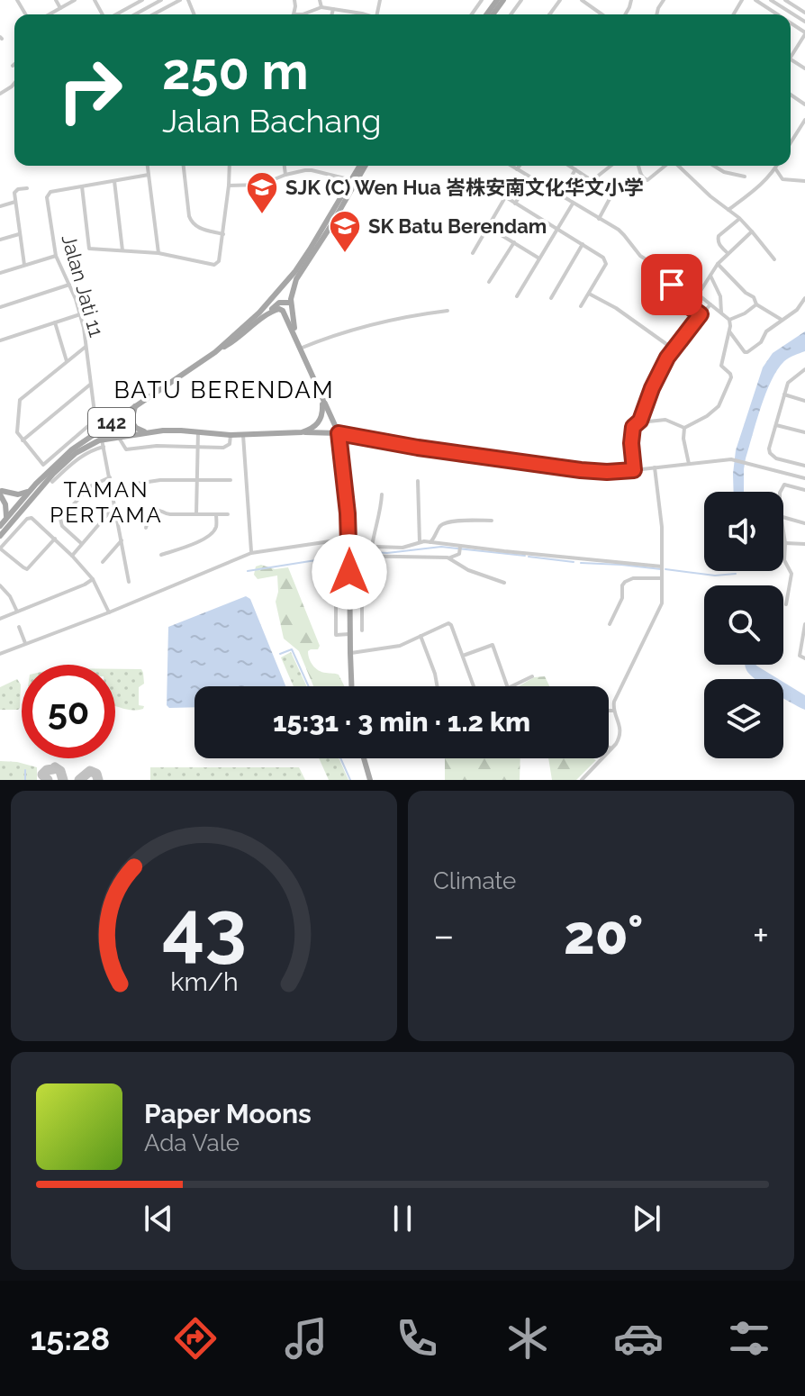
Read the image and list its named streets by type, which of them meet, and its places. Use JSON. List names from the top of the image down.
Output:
{
  "streets": {
    "main road": ["142"],
    "street": ["Jalan Jati 11"]
  },
  "crossings": [
    ["Jalan Jati 11", "142"]
  ],
  "districts": ["BATU BERENDAM", "TAMAN PERTAMA"],
  "places": {
    "school or university": ["SJK (C) Wen Hua 峇株安南文化华文小学", "SK Batu Berendam"]
  },
  "page": {
    "turn": ["250 m", "Jalan Bachang"],
    "limit": "50",
    "trip": "15:31 · 3 min · 1.2 km",
    "tile": "Climate",
    "heat": ["−", "20°", "+"],
    "song": ["Paper Moons", "Ada Vale"],
    "tabs": "15:28",
    "gauge": ["43", "km/h"]
  }
}
